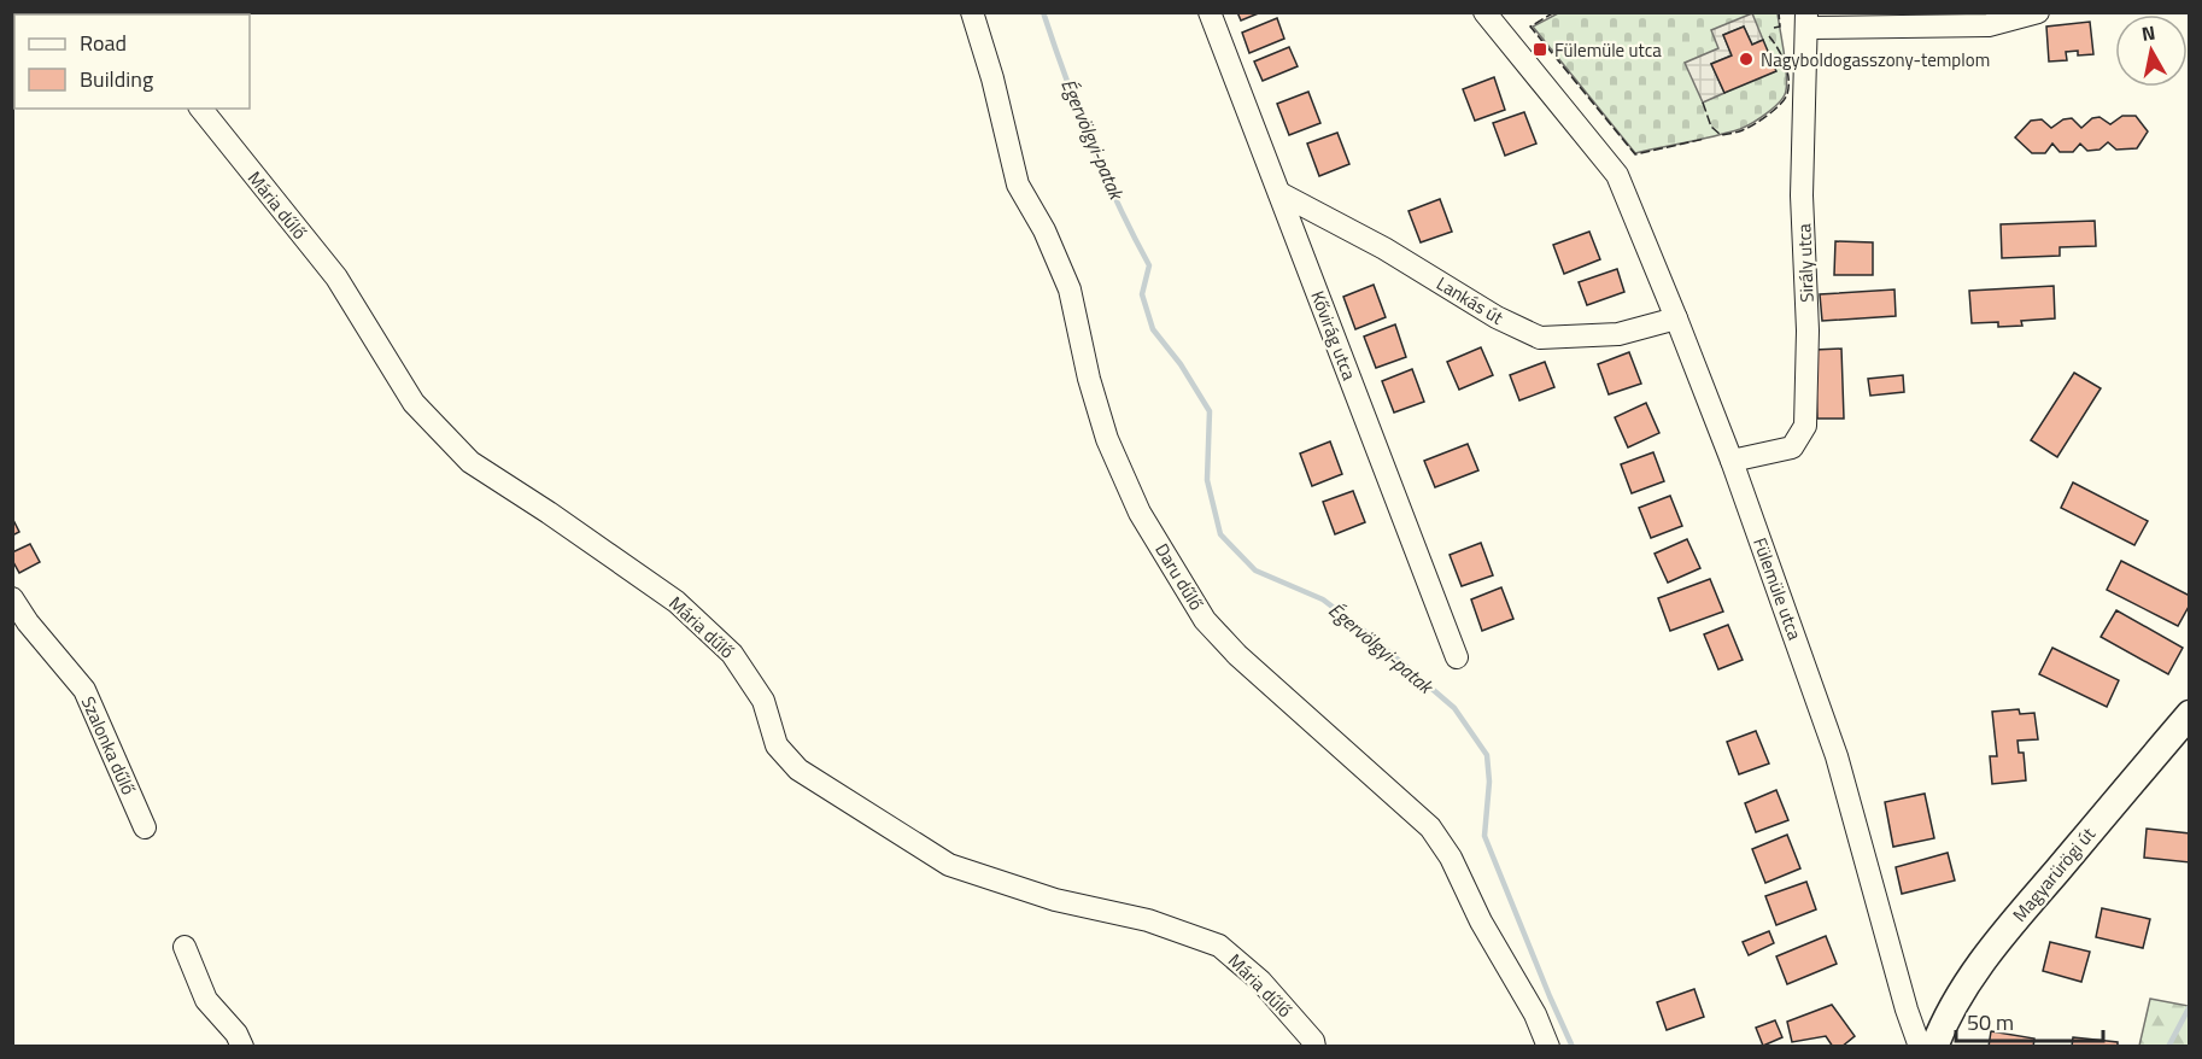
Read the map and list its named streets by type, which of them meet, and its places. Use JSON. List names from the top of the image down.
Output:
{
  "streets": {
    "main road": ["Magyarürögi út"],
    "street": [
      "Mária dűlő",
      "Sirály utca",
      "Lankás út",
      "Kővirág utca",
      "Daru dűlő",
      "Fülemüle utca",
      "Szalonka dűlő"
    ]
  },
  "crossings": [
    ["Sirály utca", "Fülemüle utca"],
    ["Lankás út", "Kővirág utca"],
    ["Lankás út", "Fülemüle utca"]
  ],
  "water": ["Égervölgyi-patak"],
  "places": {
    "transit": ["Fülemüle utca"],
    "other": ["Nagyboldogasszony-templom"]
  },
  "legend": ["Road", "Building"],
  "scale_bar": "50 m",
  "north": "top"
}
